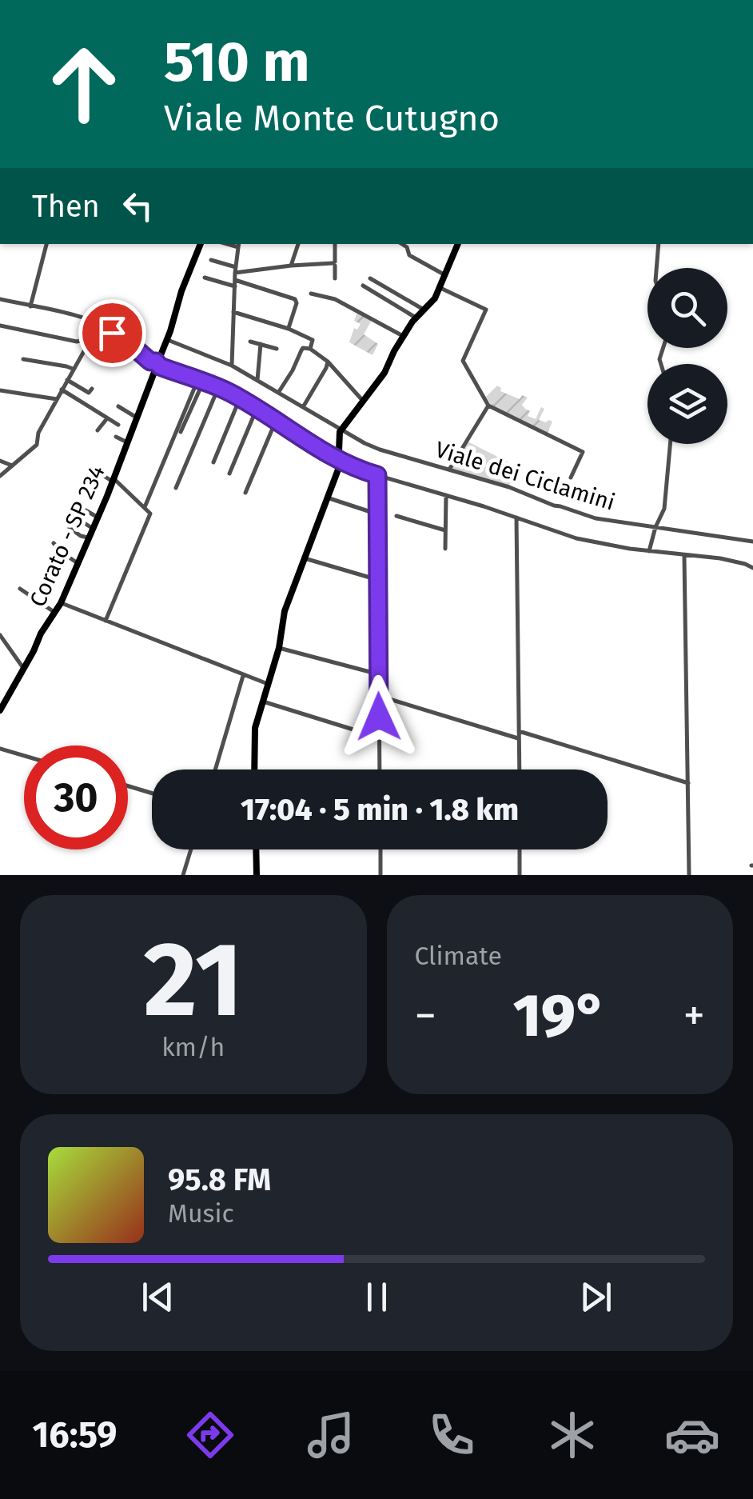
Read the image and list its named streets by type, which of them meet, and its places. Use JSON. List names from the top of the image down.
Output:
{
  "streets": {
    "main road": ["Corato - SP 234"],
    "street": ["Viale dei Ciclamini"]
  },
  "crossings": [
    ["Viale dei Ciclamini", "Corato - SP 234"]
  ],
  "page": {
    "turn": ["510 m", "Viale Monte Cutugno"],
    "then": "Then",
    "limit": "30",
    "trip": "17:04 · 5 min · 1.8 km",
    "tile": [
      ["21", "km/h"],
      "Climate"
    ],
    "heat": ["−", "19°", "+"],
    "song": ["95.8 FM", "Music"],
    "tabs": "16:59"
  }
}
